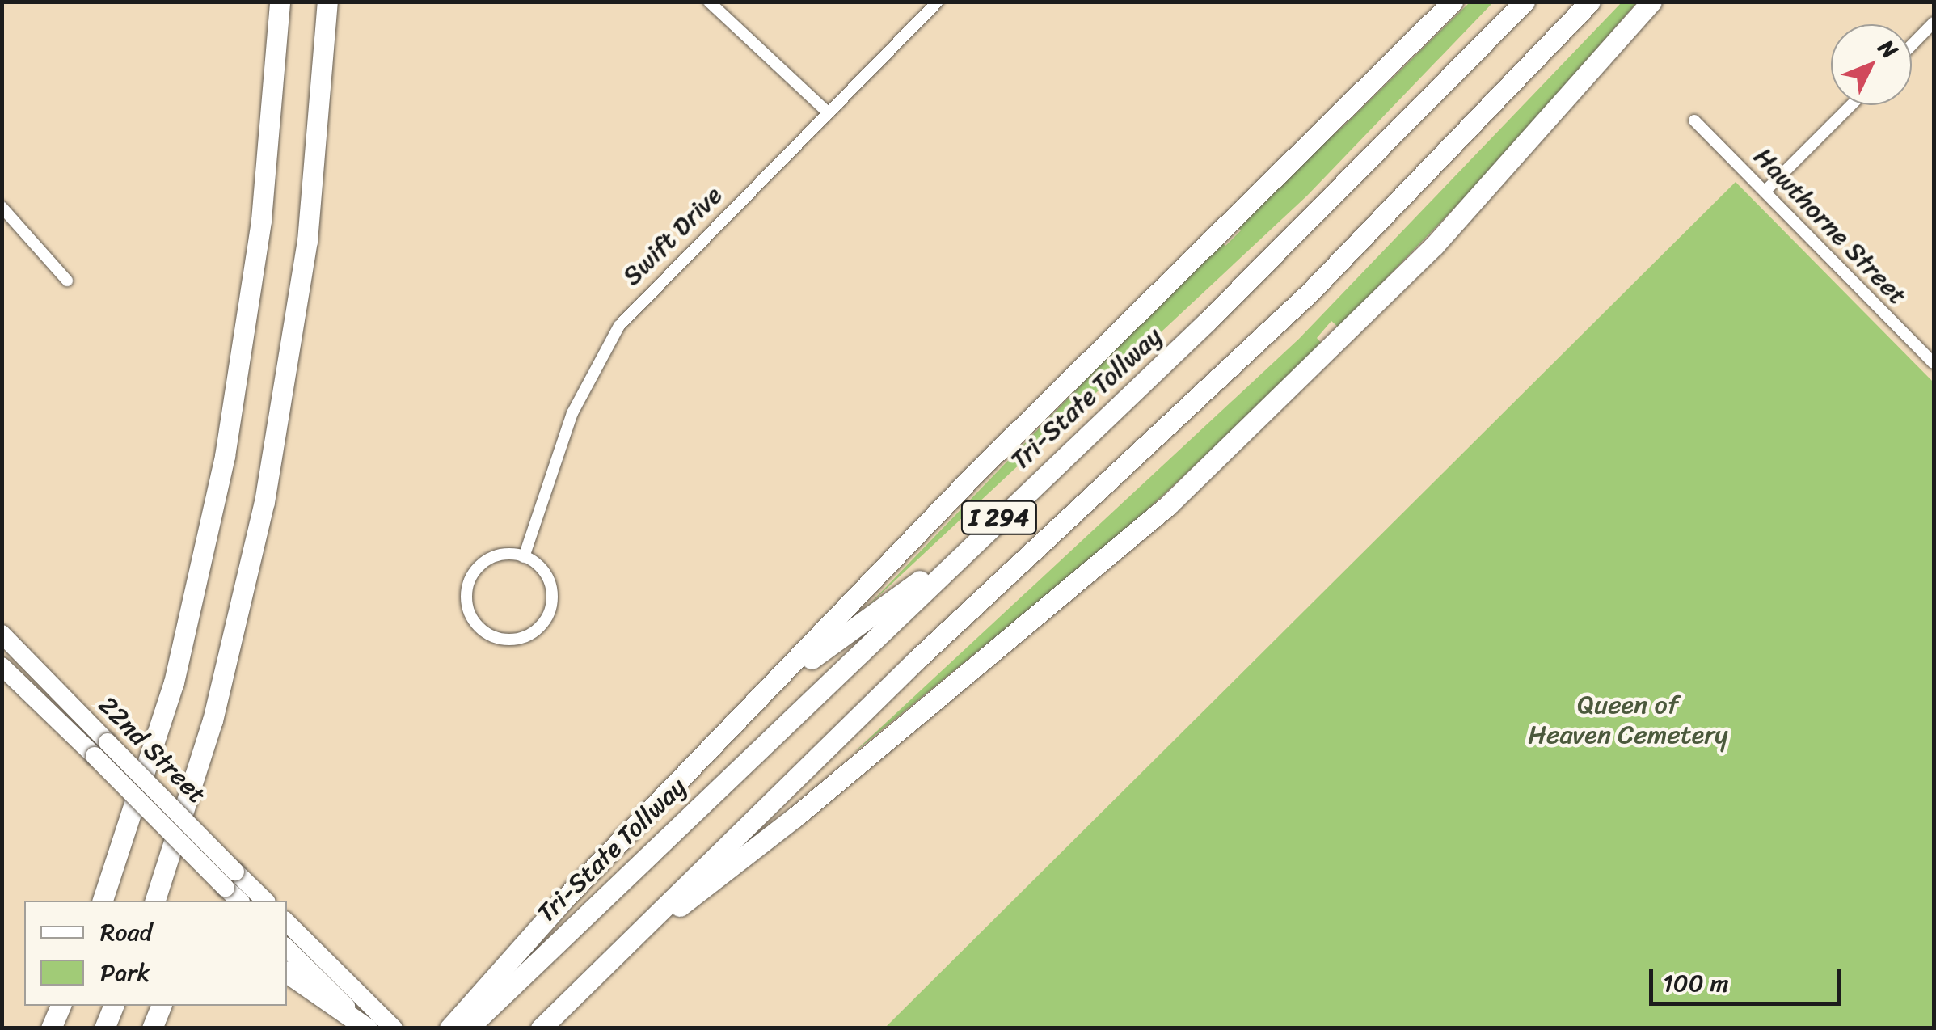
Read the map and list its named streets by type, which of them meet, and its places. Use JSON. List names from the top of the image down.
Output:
{
  "streets": {
    "highway": ["Tri-State Tollway", "I 294"],
    "main road": ["22nd Street"],
    "street": ["Hawthorne Street", "Swift Drive"]
  },
  "parks": ["Queen of Heaven Cemetery"],
  "legend": ["Road", "Park"],
  "scale_bar": "100 m",
  "north": "top right"
}
